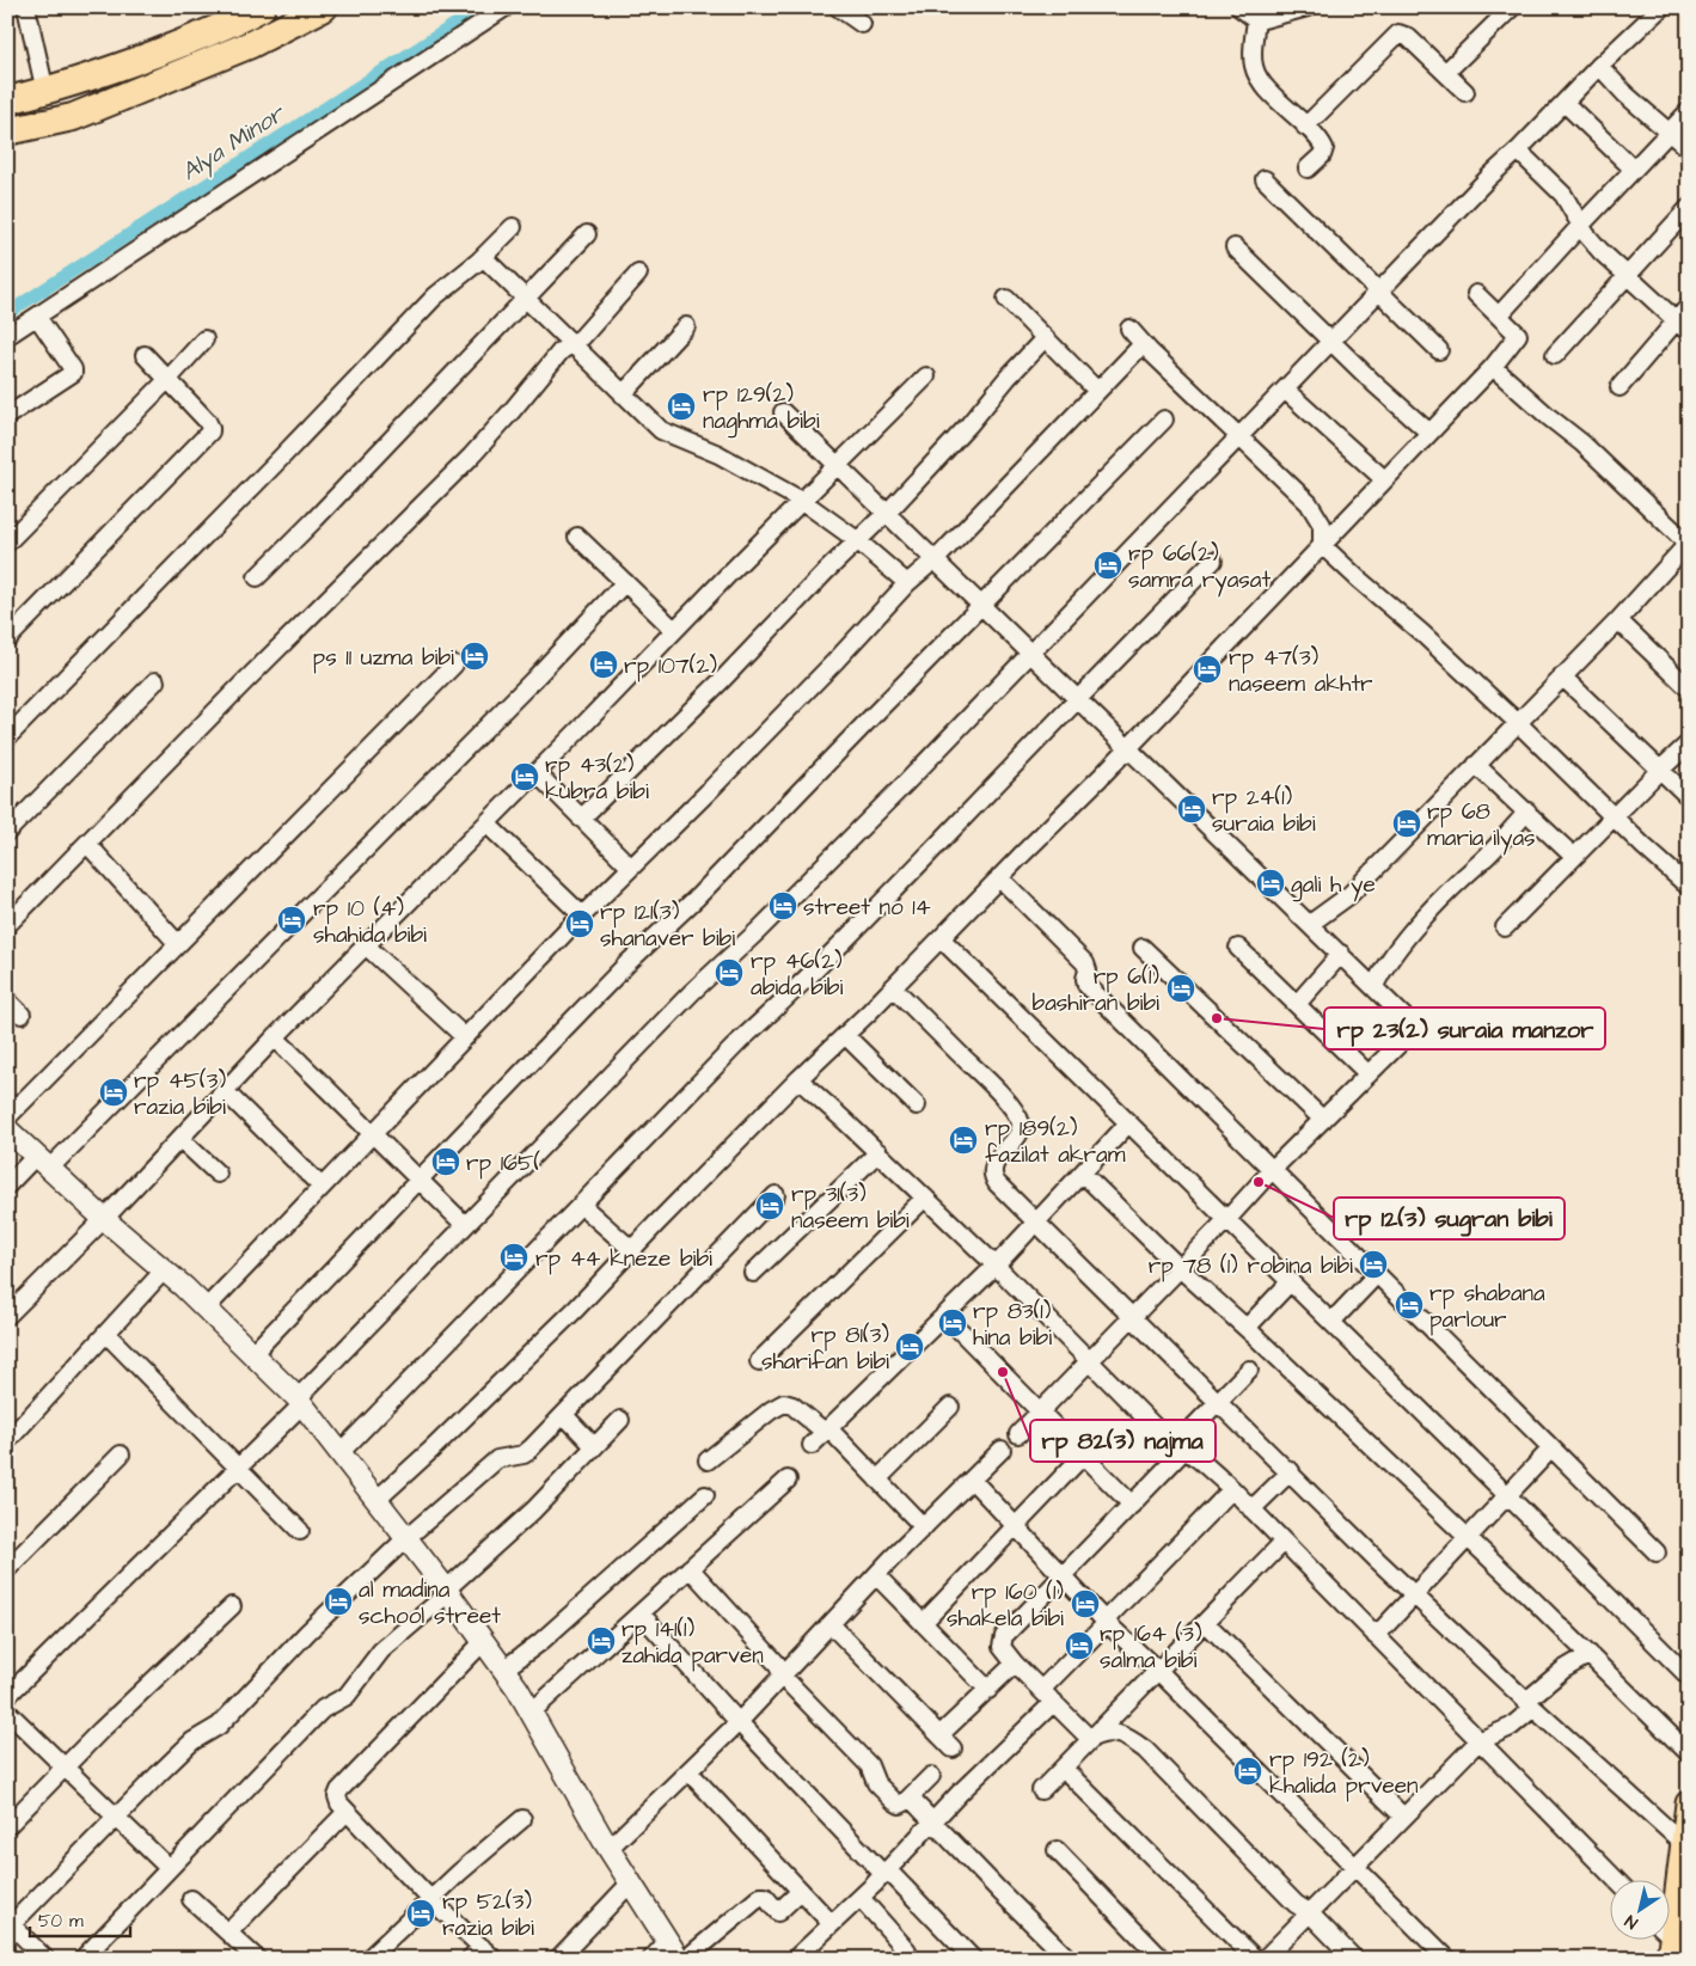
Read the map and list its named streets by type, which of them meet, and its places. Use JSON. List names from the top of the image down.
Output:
{
  "water": ["Alya Minor"],
  "places": {
    "hotel": [
      "rp 129(2) naghma bibi",
      "rp 66(2) samra ryasat",
      "ps 11 uzma bibi",
      "rp 107(2)",
      "rp 47(3) naseem akhtr",
      "rp 43(2) kubra bibi",
      "rp 24(1) suraia bibi",
      "rp 68 maria ilyas",
      "gali h ye",
      "street no 14",
      "rp 10 (4) shahida bibi",
      "rp 121(3) shanaver bibi",
      "rp 46(2) abida bibi",
      "rp 6(1) bashiran bibi",
      "rp 45(3) razia bibi",
      "rp 189(2) fazilat akram",
      "rp 165(",
      "rp 31(3) naseem bibi",
      "rp 44 kneze bibi",
      "rp 78 (1) robina bibi",
      "rp shabana parlour",
      "rp 83(1) hina bibi",
      "rp 81(3) sharifan bibi",
      "al madina school street",
      "rp 160 (1) shakela bibi",
      "rp 141(1) zahida parven",
      "rp 164 (3) salma bibi",
      "rp 192 (2) khalida prveen",
      "rp 52(3) razia bibi"
    ],
    "other": ["rp 23(2) suraia manzor", "rp 12(3) sugran bibi", "rp 82(3) najma"]
  },
  "scale_bar": "50 m",
  "north": "bottom left"
}
